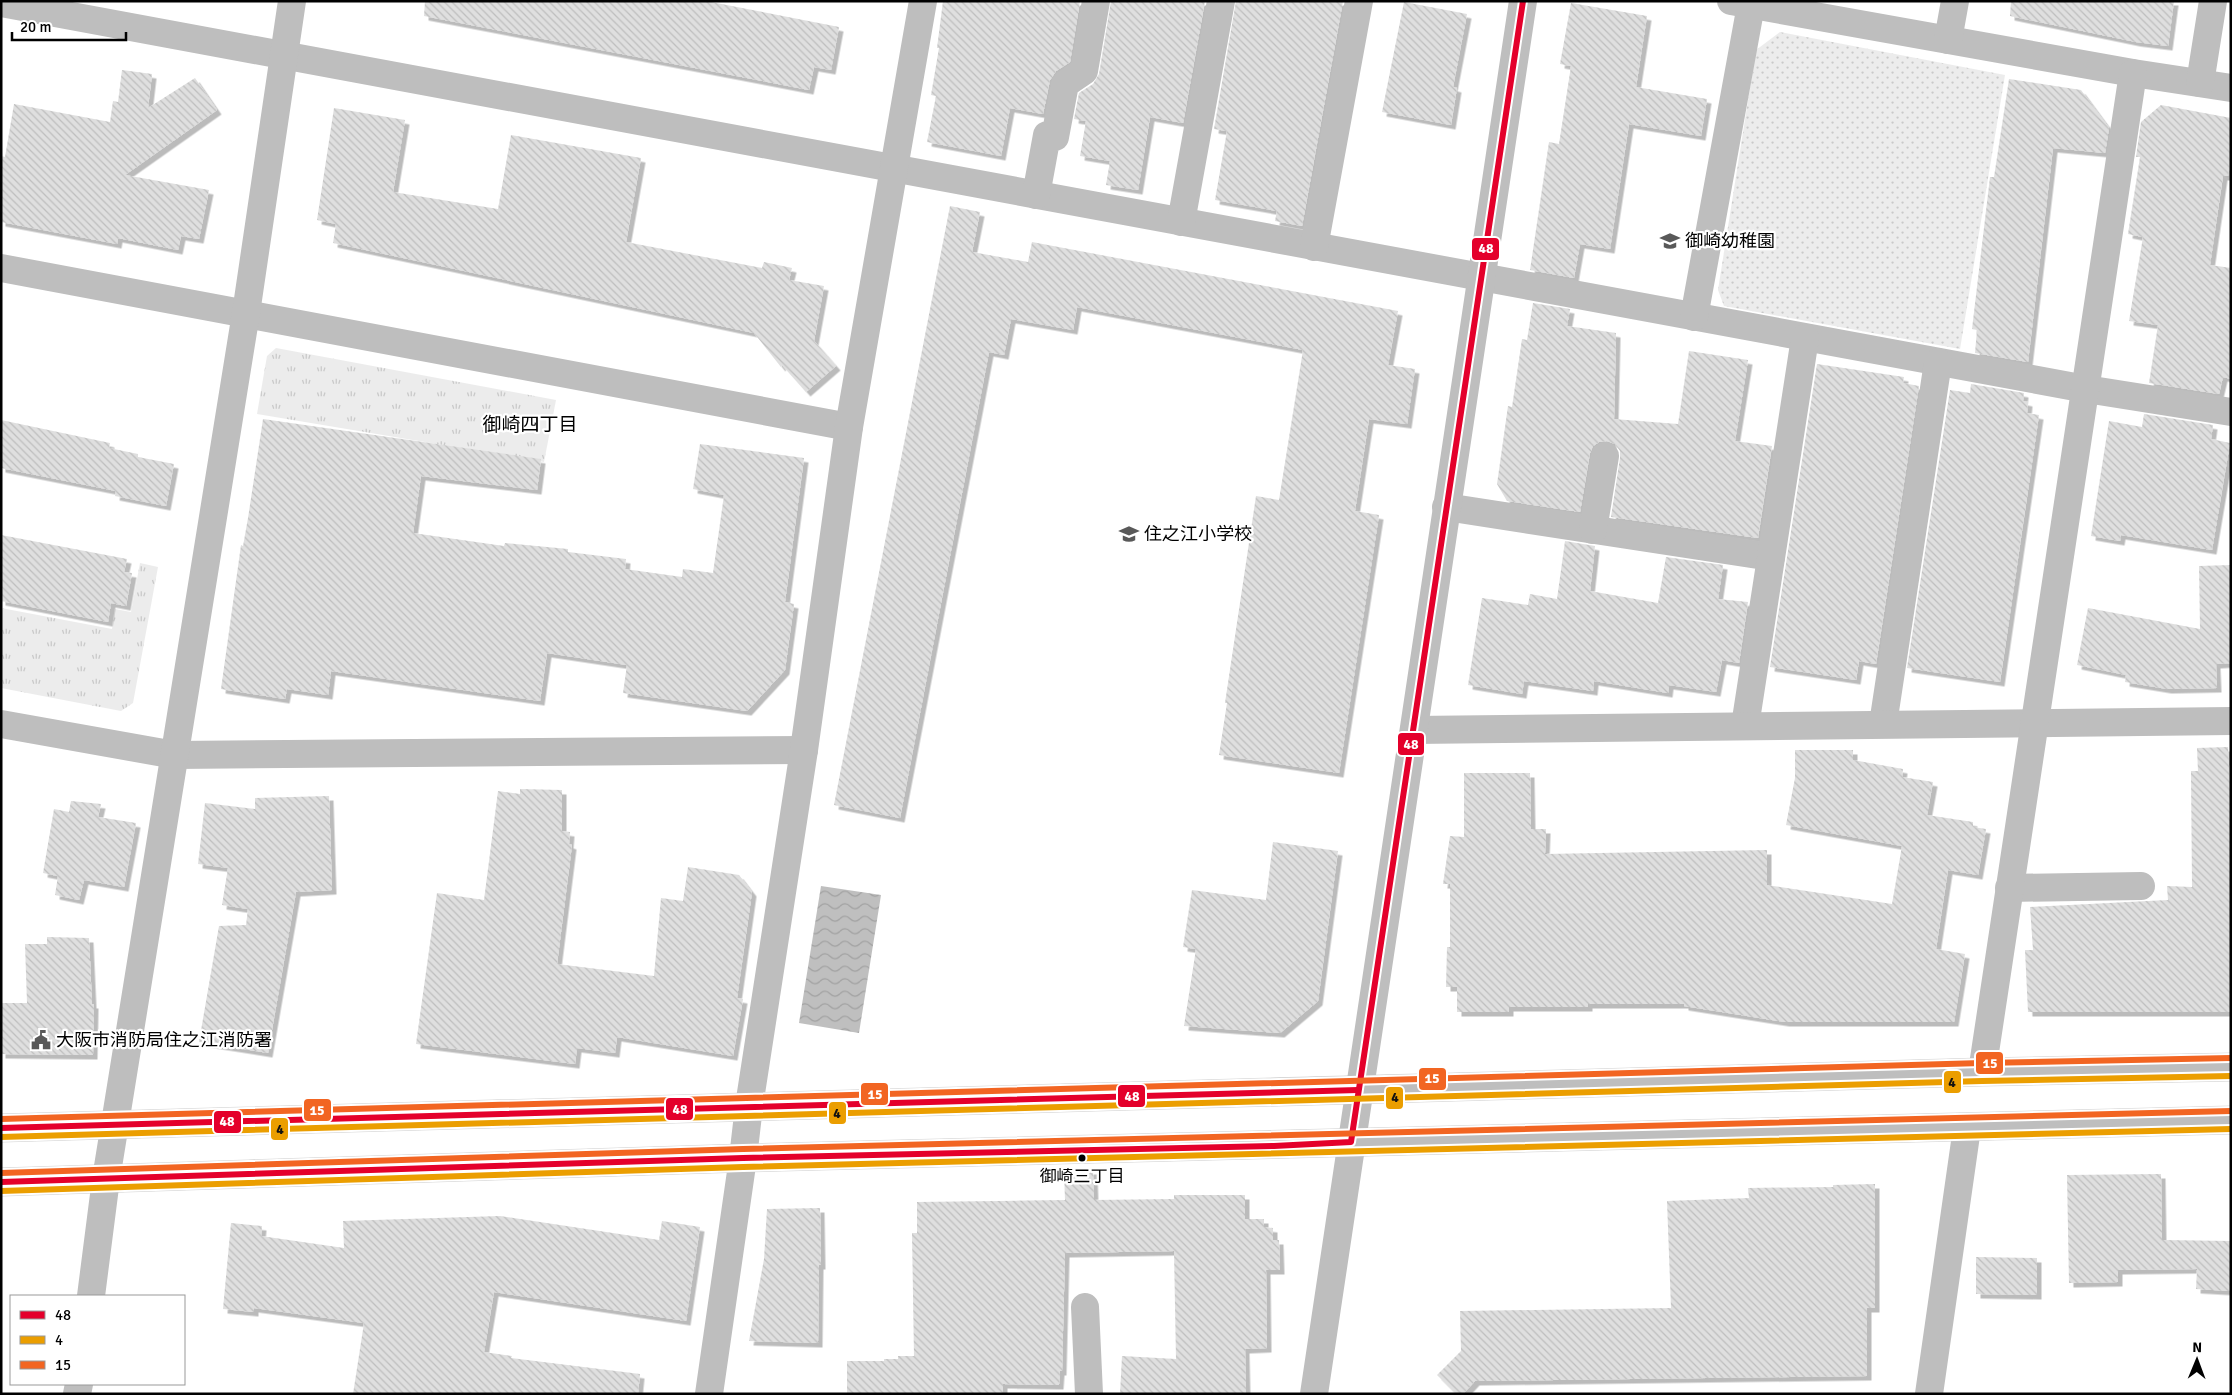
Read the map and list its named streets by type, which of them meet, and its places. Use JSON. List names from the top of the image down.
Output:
{
  "districts": ["御崎四丁目"],
  "places": {
    "school or university": ["御崎幼稚園", "住之江小学校"],
    "public building": ["大阪市消防局住之江消防署"],
    "other": ["御崎三丁目"]
  },
  "lines": ["transit line 48", "transit line 15", "transit line 4"],
  "legend": ["48", "4", "15"],
  "scale_bar": "20 m",
  "north": "top"
}
